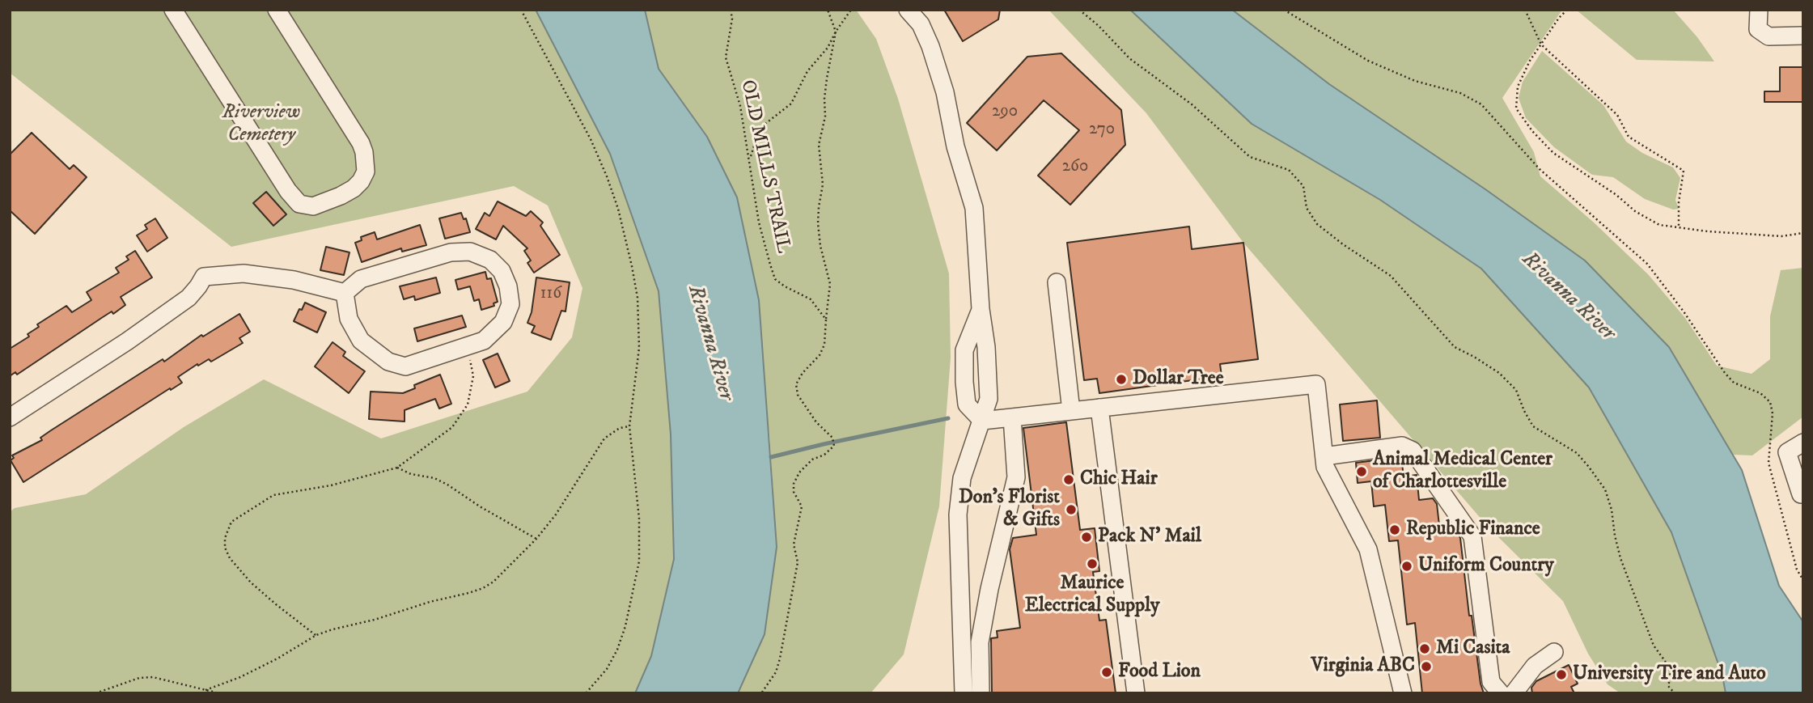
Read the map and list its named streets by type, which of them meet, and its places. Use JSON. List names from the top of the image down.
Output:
{
  "streets": {
    "path": ["OLD MILLS TRAIL"]
  },
  "water": ["Rivanna River"],
  "parks": ["Riverview Cemetery"],
  "places": [
    "Dollar Tree",
    "Animal Medical Center of Charlottesville",
    "Chic Hair",
    "Don's Florist & Gifts",
    "Republic Finance",
    "Pack N’ Mail",
    "Maurice Electrical Supply",
    "Uniform Country",
    "Mi Casita",
    "Virginia ABC",
    "Food Lion",
    "University Tire and Auto"
  ],
  "house_numbers": [
    "290",
    "270",
    "260",
    "116"
  ]
}
